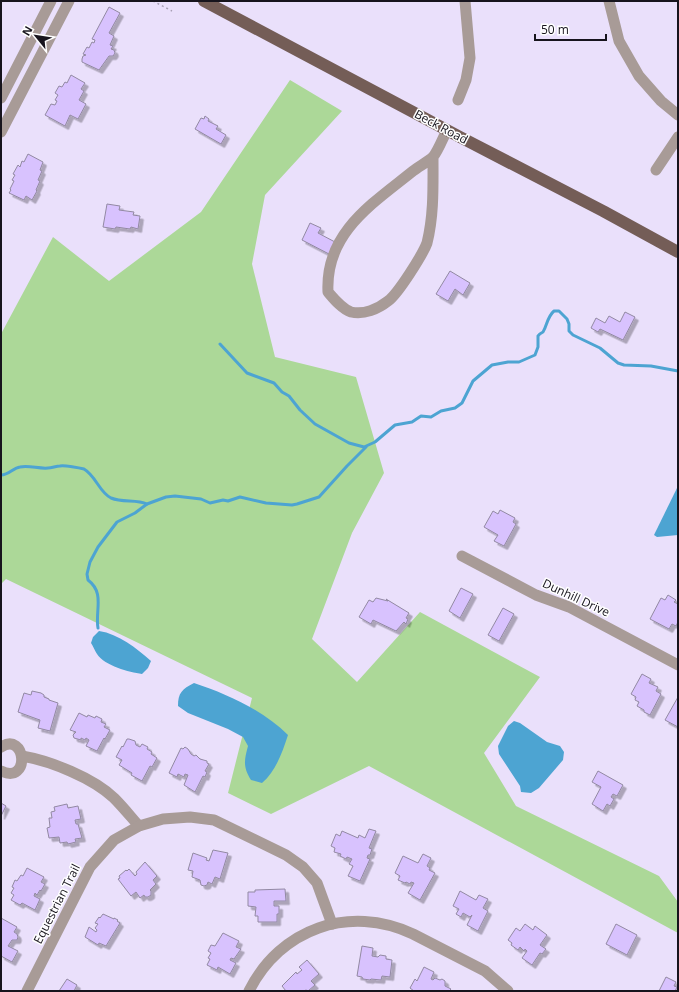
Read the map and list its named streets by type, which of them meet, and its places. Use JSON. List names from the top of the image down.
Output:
{
  "streets": {
    "main road": ["Beck Road"],
    "street": ["Dunhill Drive", "Equestrian Trail"]
  },
  "scale_bar": "50 m",
  "north": "top left"
}
